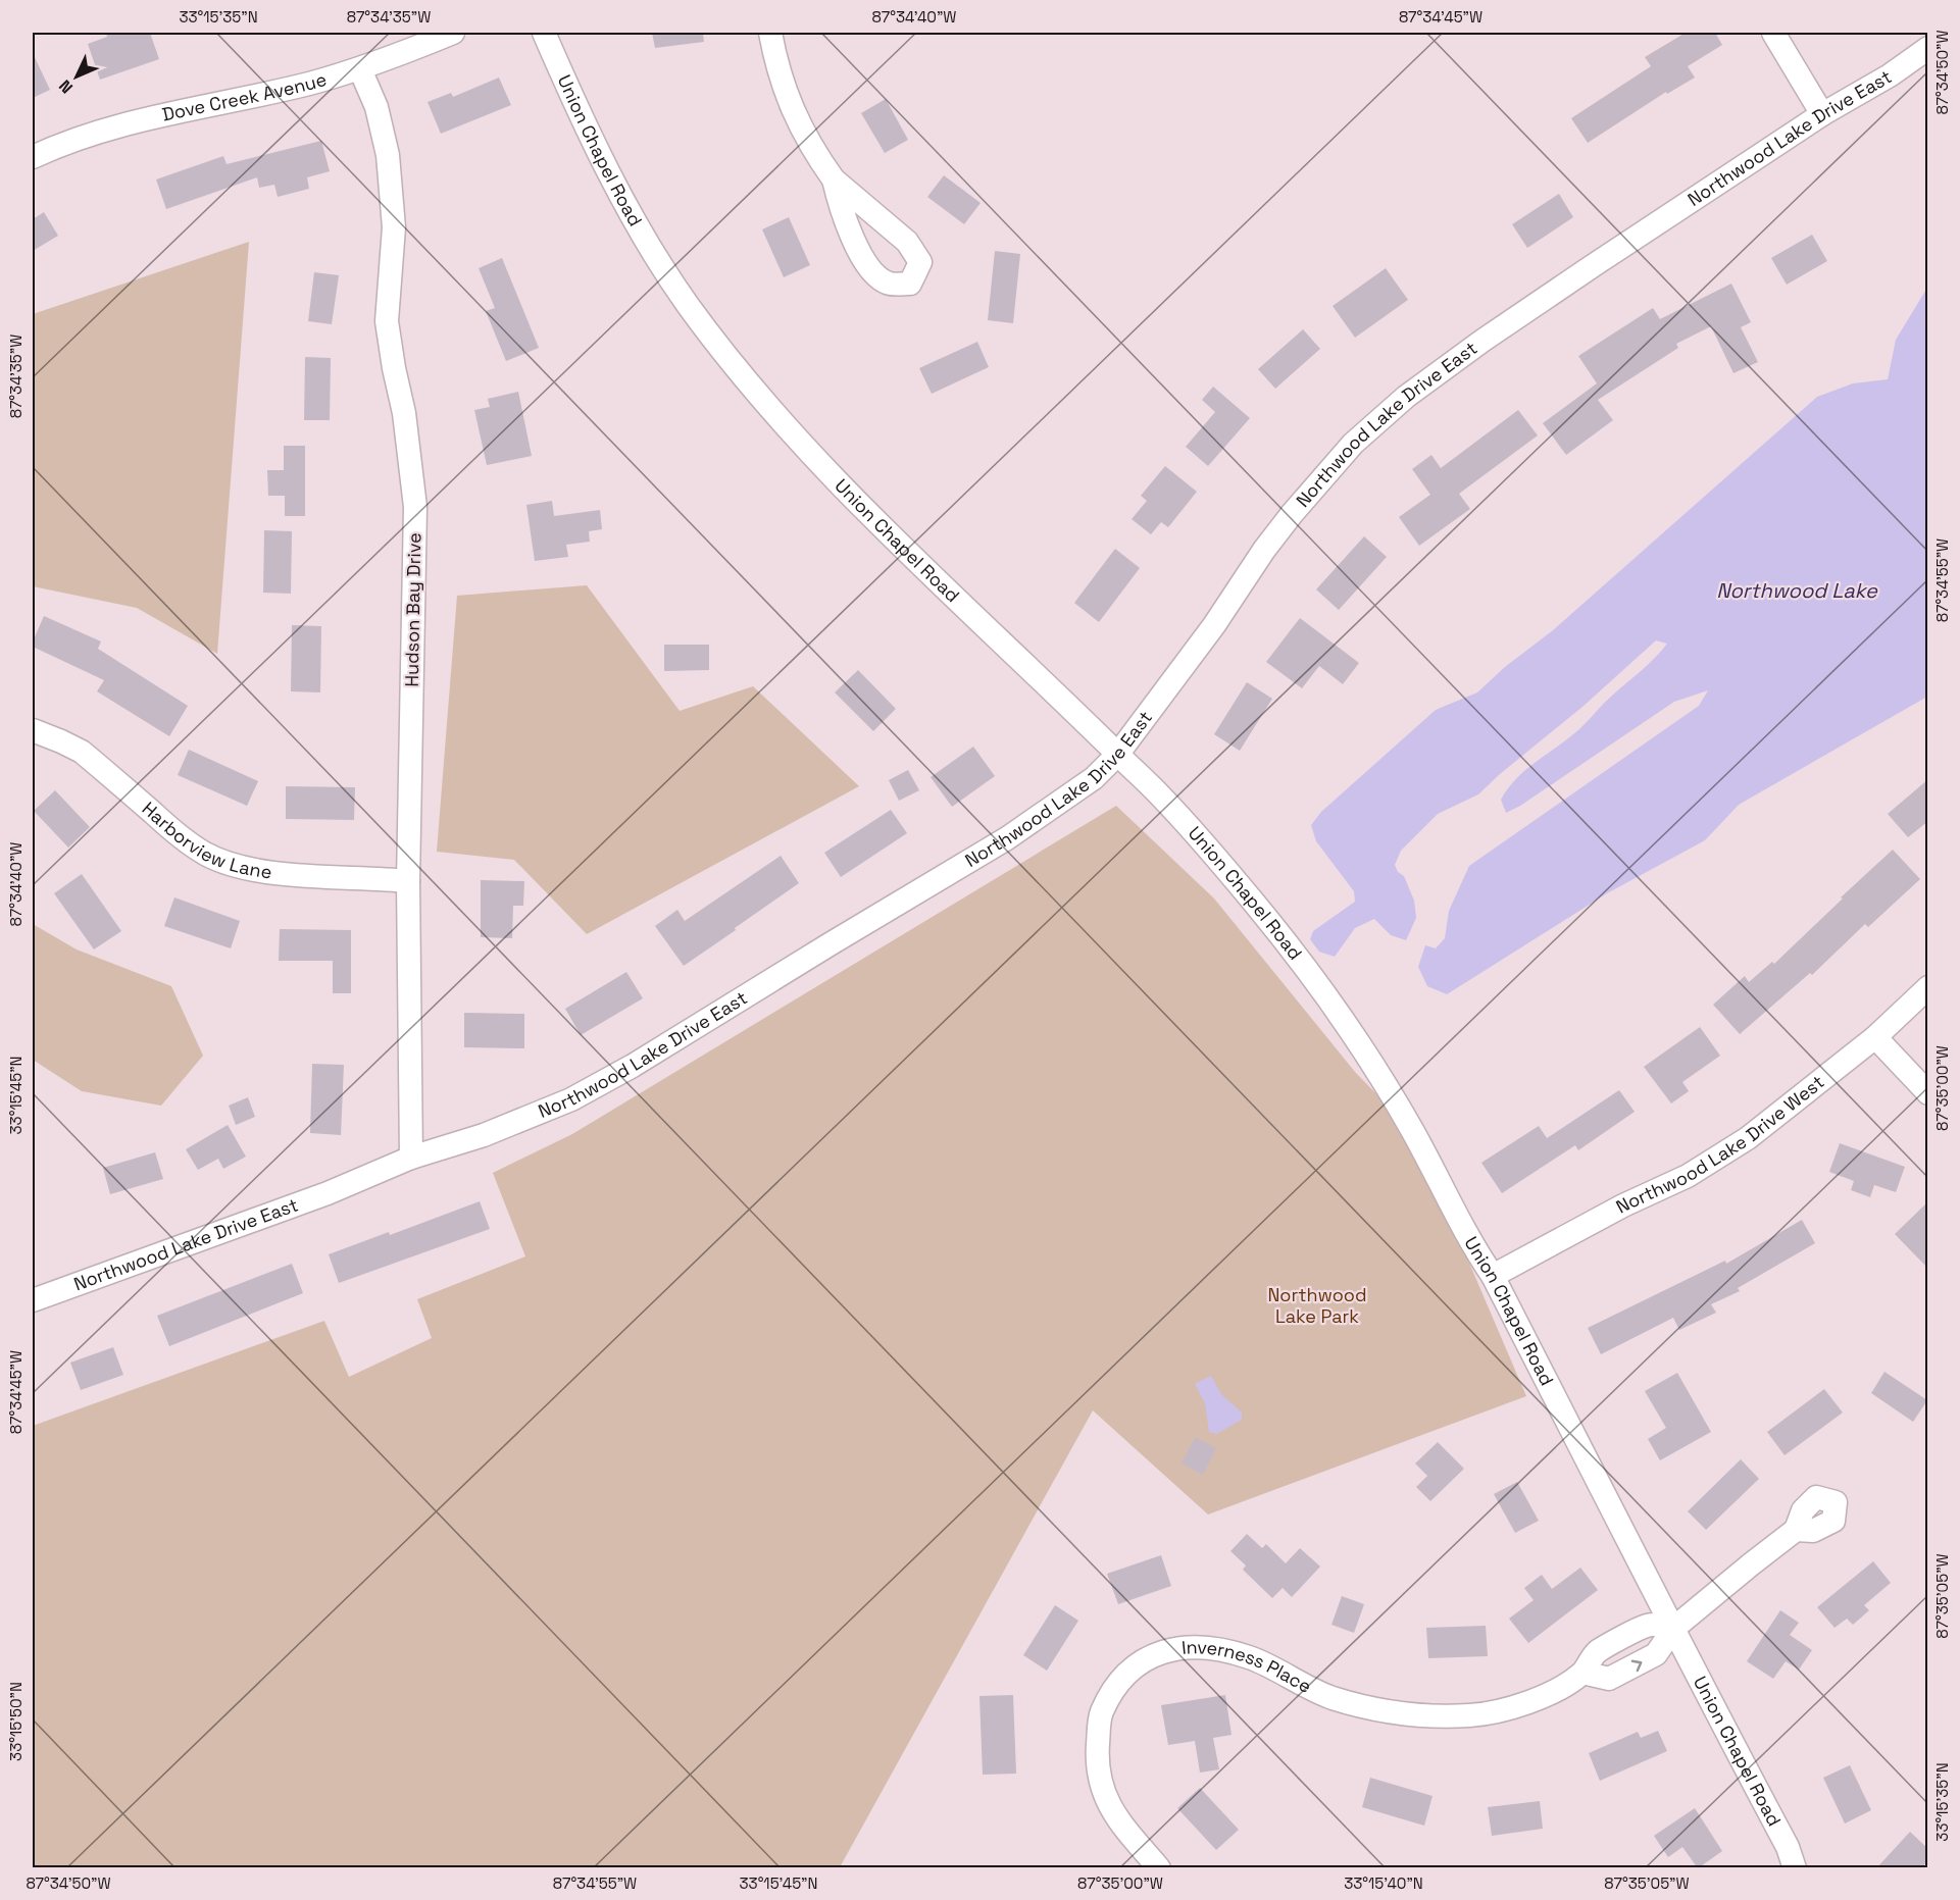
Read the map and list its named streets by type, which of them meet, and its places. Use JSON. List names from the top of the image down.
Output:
{
  "streets": {
    "street": [
      "Dove Creek Avenue",
      "Northwood Lake Drive East",
      "Union Chapel Road",
      "Hudson Bay Drive",
      "Harborview Lane",
      "Northwood Lake Drive West",
      "Inverness Place"
    ]
  },
  "crossings": [
    ["Dove Creek Avenue", "Hudson Bay Drive"],
    ["Northwood Lake Drive East", "Union Chapel Road"],
    ["Northwood Lake Drive East", "Hudson Bay Drive"],
    ["Union Chapel Road", "Northwood Lake Drive West"],
    ["Union Chapel Road", "Inverness Place"],
    ["Hudson Bay Drive", "Harborview Lane"]
  ],
  "water": ["Northwood Lake"],
  "parks": ["Northwood Lake Park"],
  "north": "bottom left",
  "coordinates": [
    "33°15'35\"N",
    "87°34'35\"W",
    "87°34'40\"W",
    "87°34'45\"W",
    "87°34'50\"W",
    "87°34'55\"W",
    "87°35'00\"W",
    "33°15'45\"N",
    "87°35'05\"W",
    "33°15'50\"N",
    "33°15'40\"N"
  ]
}
